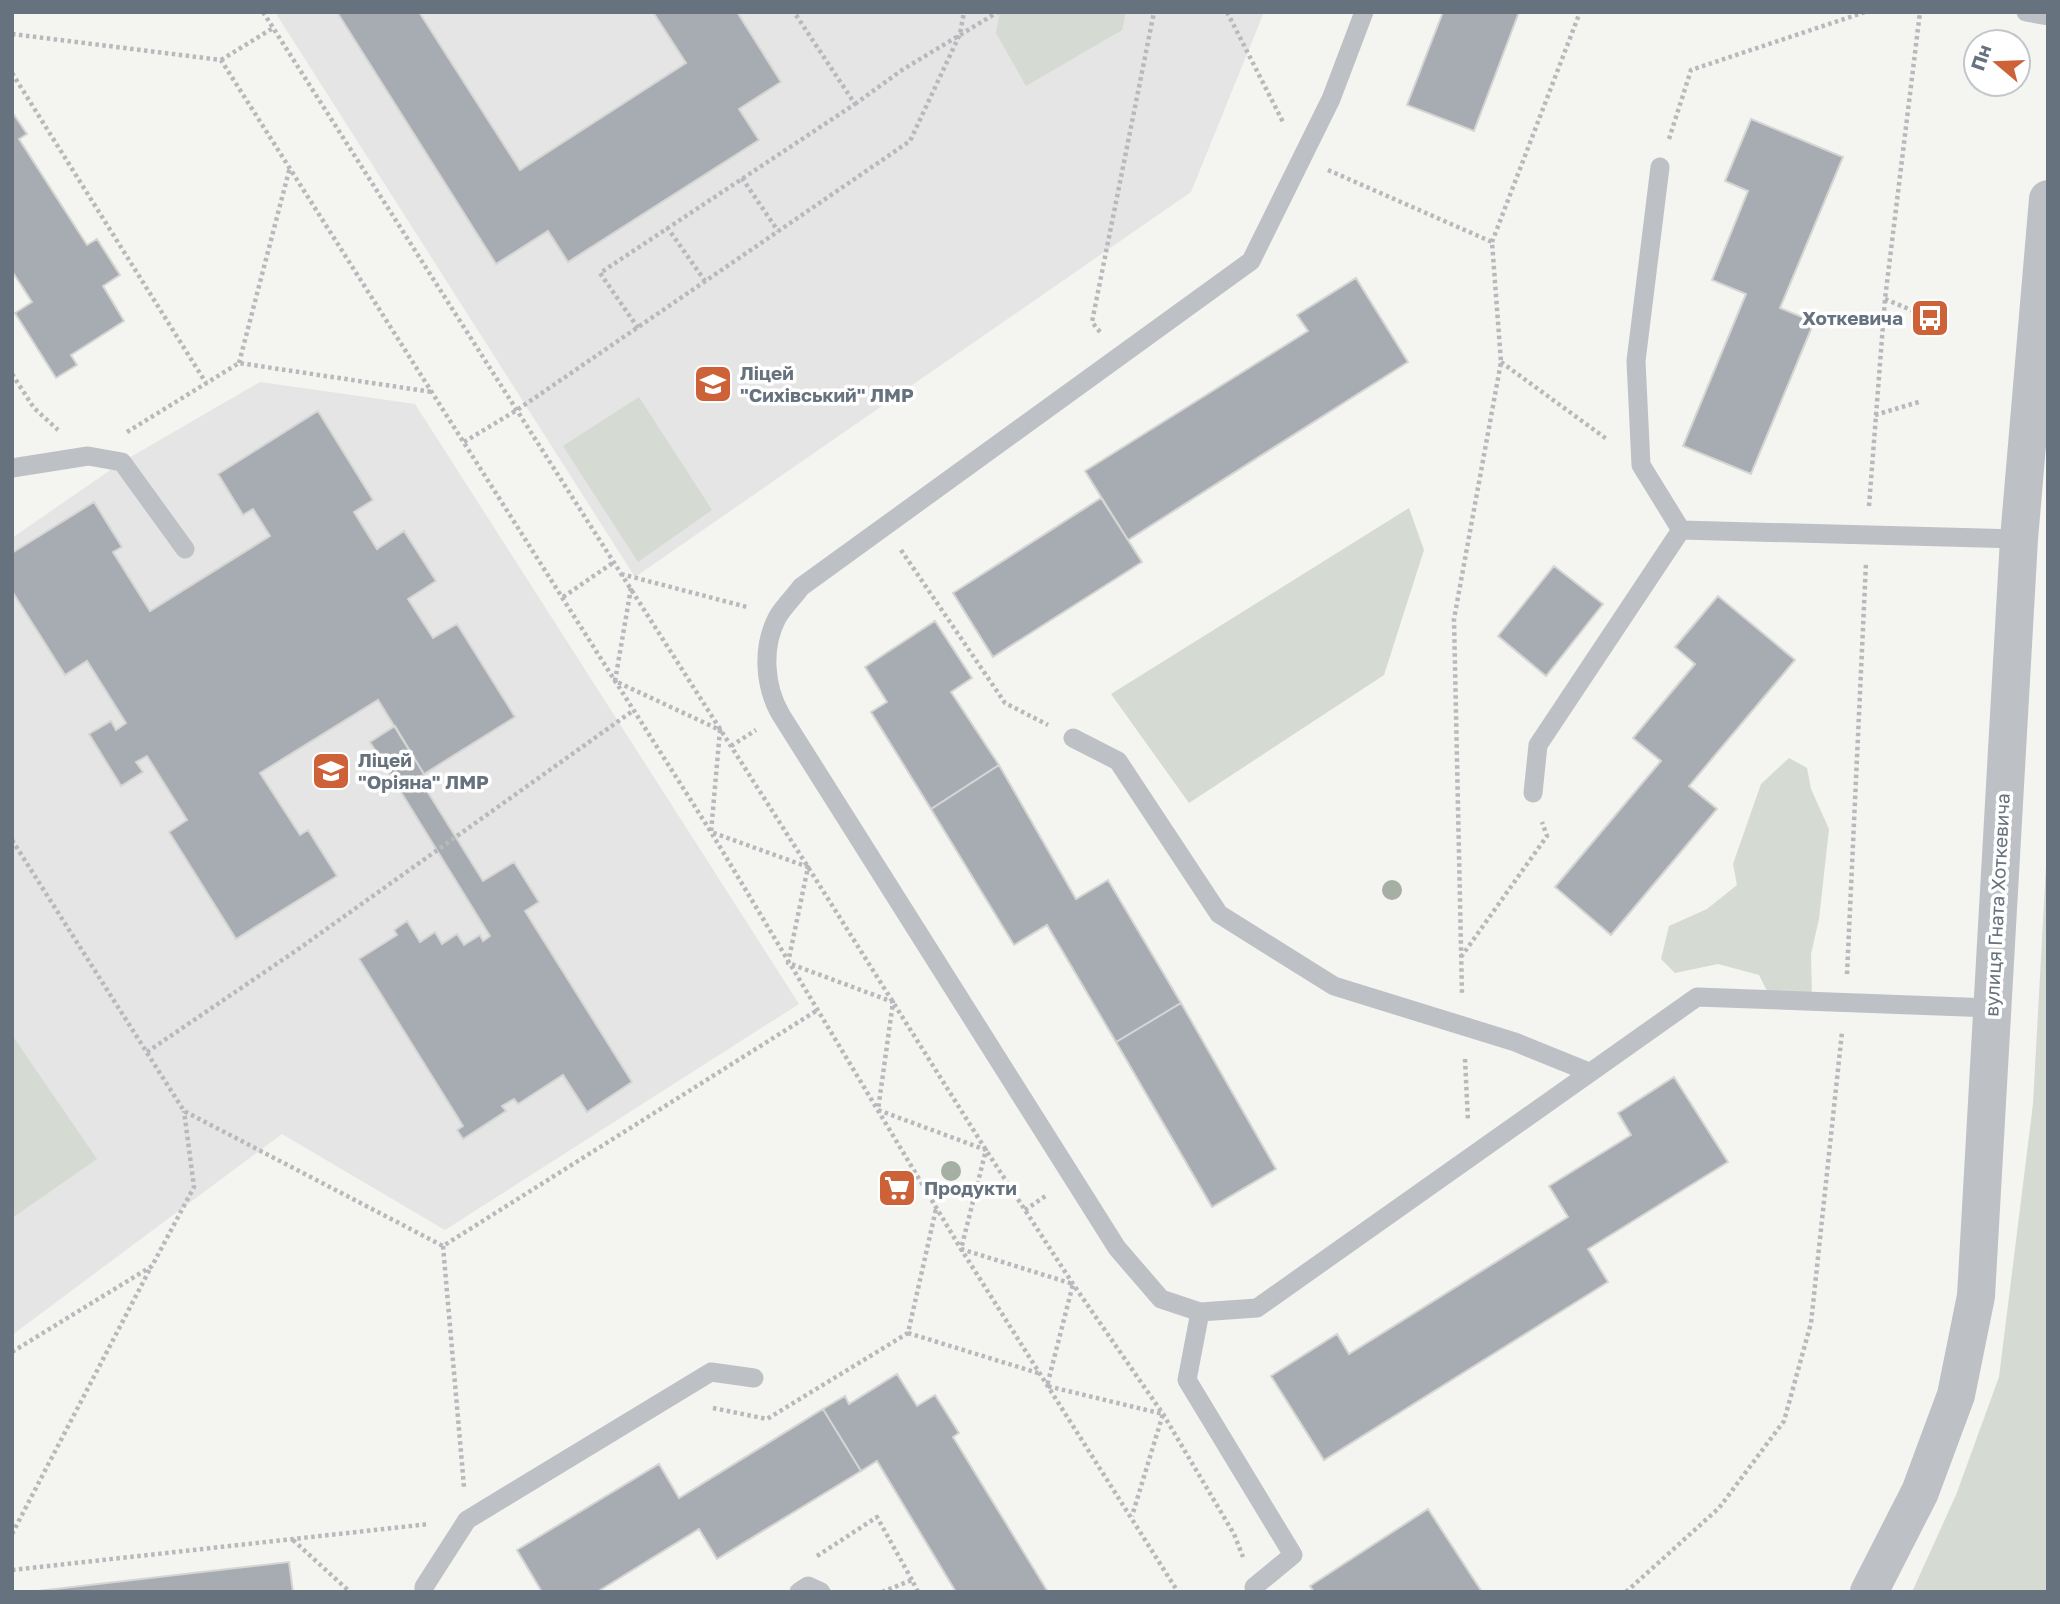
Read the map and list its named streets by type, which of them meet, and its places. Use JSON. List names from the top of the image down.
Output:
{
  "streets": {
    "street": ["вулиця Гната Хоткевича"]
  },
  "places": {
    "bus stop": ["Хоткевича"],
    "school or university": ["Ліцей \"Сихівський\" ЛМР", "Ліцей \"Оріяна\" ЛМР"],
    "supermarket": ["Продукти"]
  },
  "north": "left"
}
